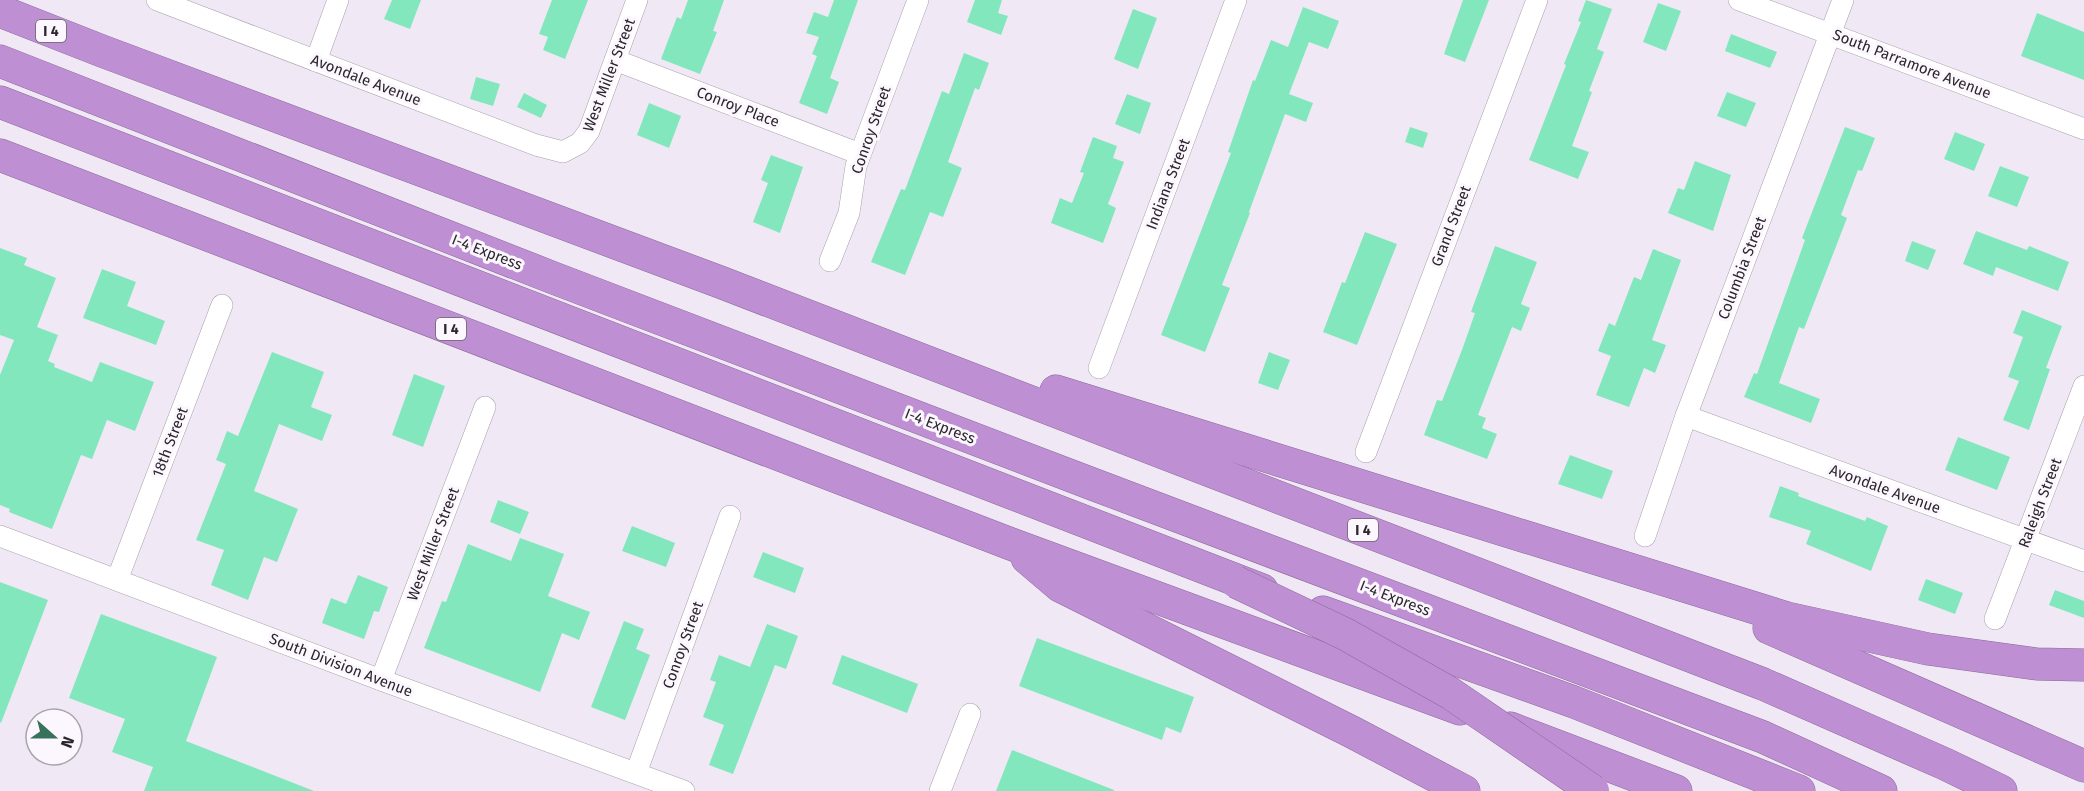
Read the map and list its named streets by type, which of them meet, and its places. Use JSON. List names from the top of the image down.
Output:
{
  "streets": {
    "highway": ["I 4", "I-4 Express"],
    "street": [
      "South Parramore Avenue",
      "West Miller Street",
      "Avondale Avenue",
      "Conroy Place",
      "Conroy Street",
      "Indiana Street",
      "Grand Street",
      "Columbia Street",
      "18th Street",
      "Raleigh Street",
      "South Division Avenue"
    ]
  },
  "crossings": [
    ["South Parramore Avenue", "Columbia Street"],
    ["West Miller Street", "Avondale Avenue"],
    ["West Miller Street", "Conroy Place"],
    ["West Miller Street", "South Division Avenue"],
    ["Avondale Avenue", "Columbia Street"],
    ["Avondale Avenue", "Raleigh Street"],
    ["Conroy Place", "Conroy Street"],
    ["Conroy Street", "South Division Avenue"],
    ["18th Street", "South Division Avenue"]
  ],
  "north": "right"
}
